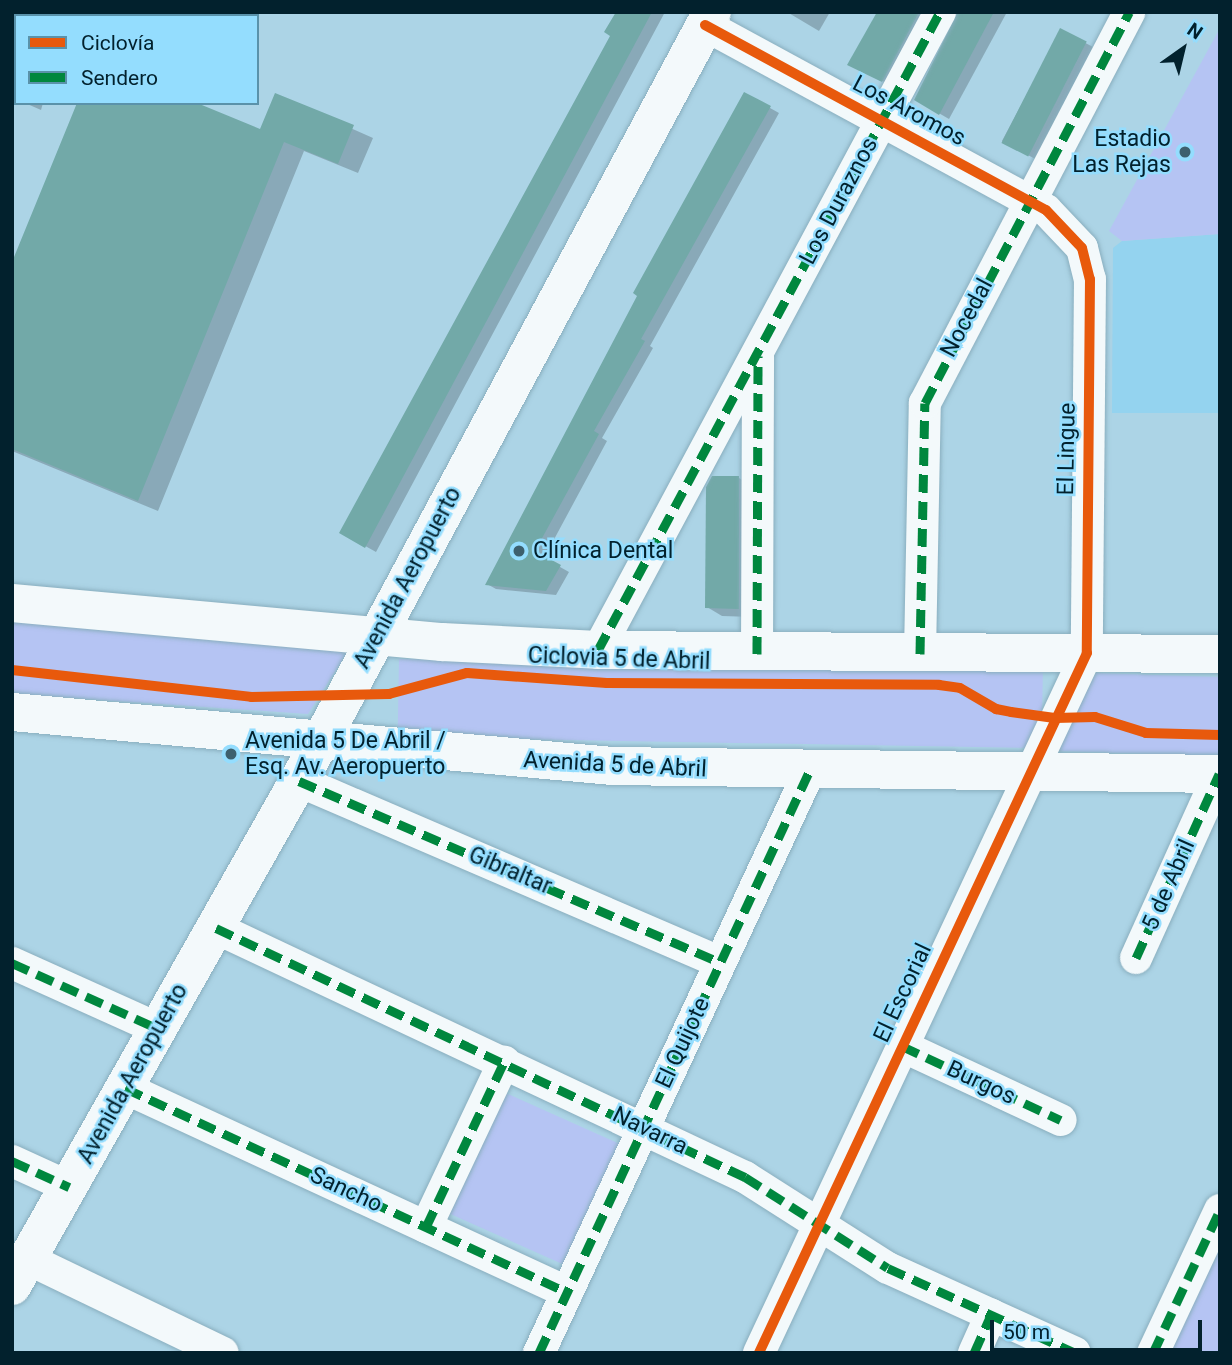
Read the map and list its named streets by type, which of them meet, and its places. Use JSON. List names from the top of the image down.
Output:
{
  "streets": {
    "main road": ["Avenida Aeropuerto", "Avenida 5 de Abril"],
    "street": [
      "Los Aromos",
      "Los Duraznos",
      "Nocedal",
      "El Lingue",
      "Gibraltar",
      "5 de Abril",
      "El Escorial",
      "El Quijote",
      "Burgos",
      "Navarra",
      "Sancho"
    ],
    "cycle path": ["Ciclovia 5 de Abril"]
  },
  "crossings": [
    ["Los Aromos", "Los Duraznos"],
    ["Los Aromos", "Nocedal"],
    ["Los Aromos", "El Lingue"],
    ["Los Aromos", "Avenida Aeropuerto"],
    ["El Lingue", "El Escorial"],
    ["Avenida Aeropuerto", "Avenida 5 de Abril"],
    ["Avenida Aeropuerto", "Gibraltar"],
    ["Avenida Aeropuerto", "Navarra"],
    ["Avenida Aeropuerto", "Sancho"],
    ["Avenida 5 de Abril", "5 de Abril"],
    ["Avenida 5 de Abril", "El Escorial"],
    ["Avenida 5 de Abril", "El Quijote"],
    ["Gibraltar", "El Quijote"],
    ["El Escorial", "Burgos"],
    ["El Escorial", "Navarra"],
    ["El Quijote", "Navarra"],
    ["El Quijote", "Sancho"]
  ],
  "places": ["Estadio Las Rejas", "Clínica Dental", "Avenida 5 De Abril / Esq. Av. Aeropuerto"],
  "legend": ["Ciclovía", "Sendero"],
  "scale_bar": "50 m",
  "north": "top right"
}
